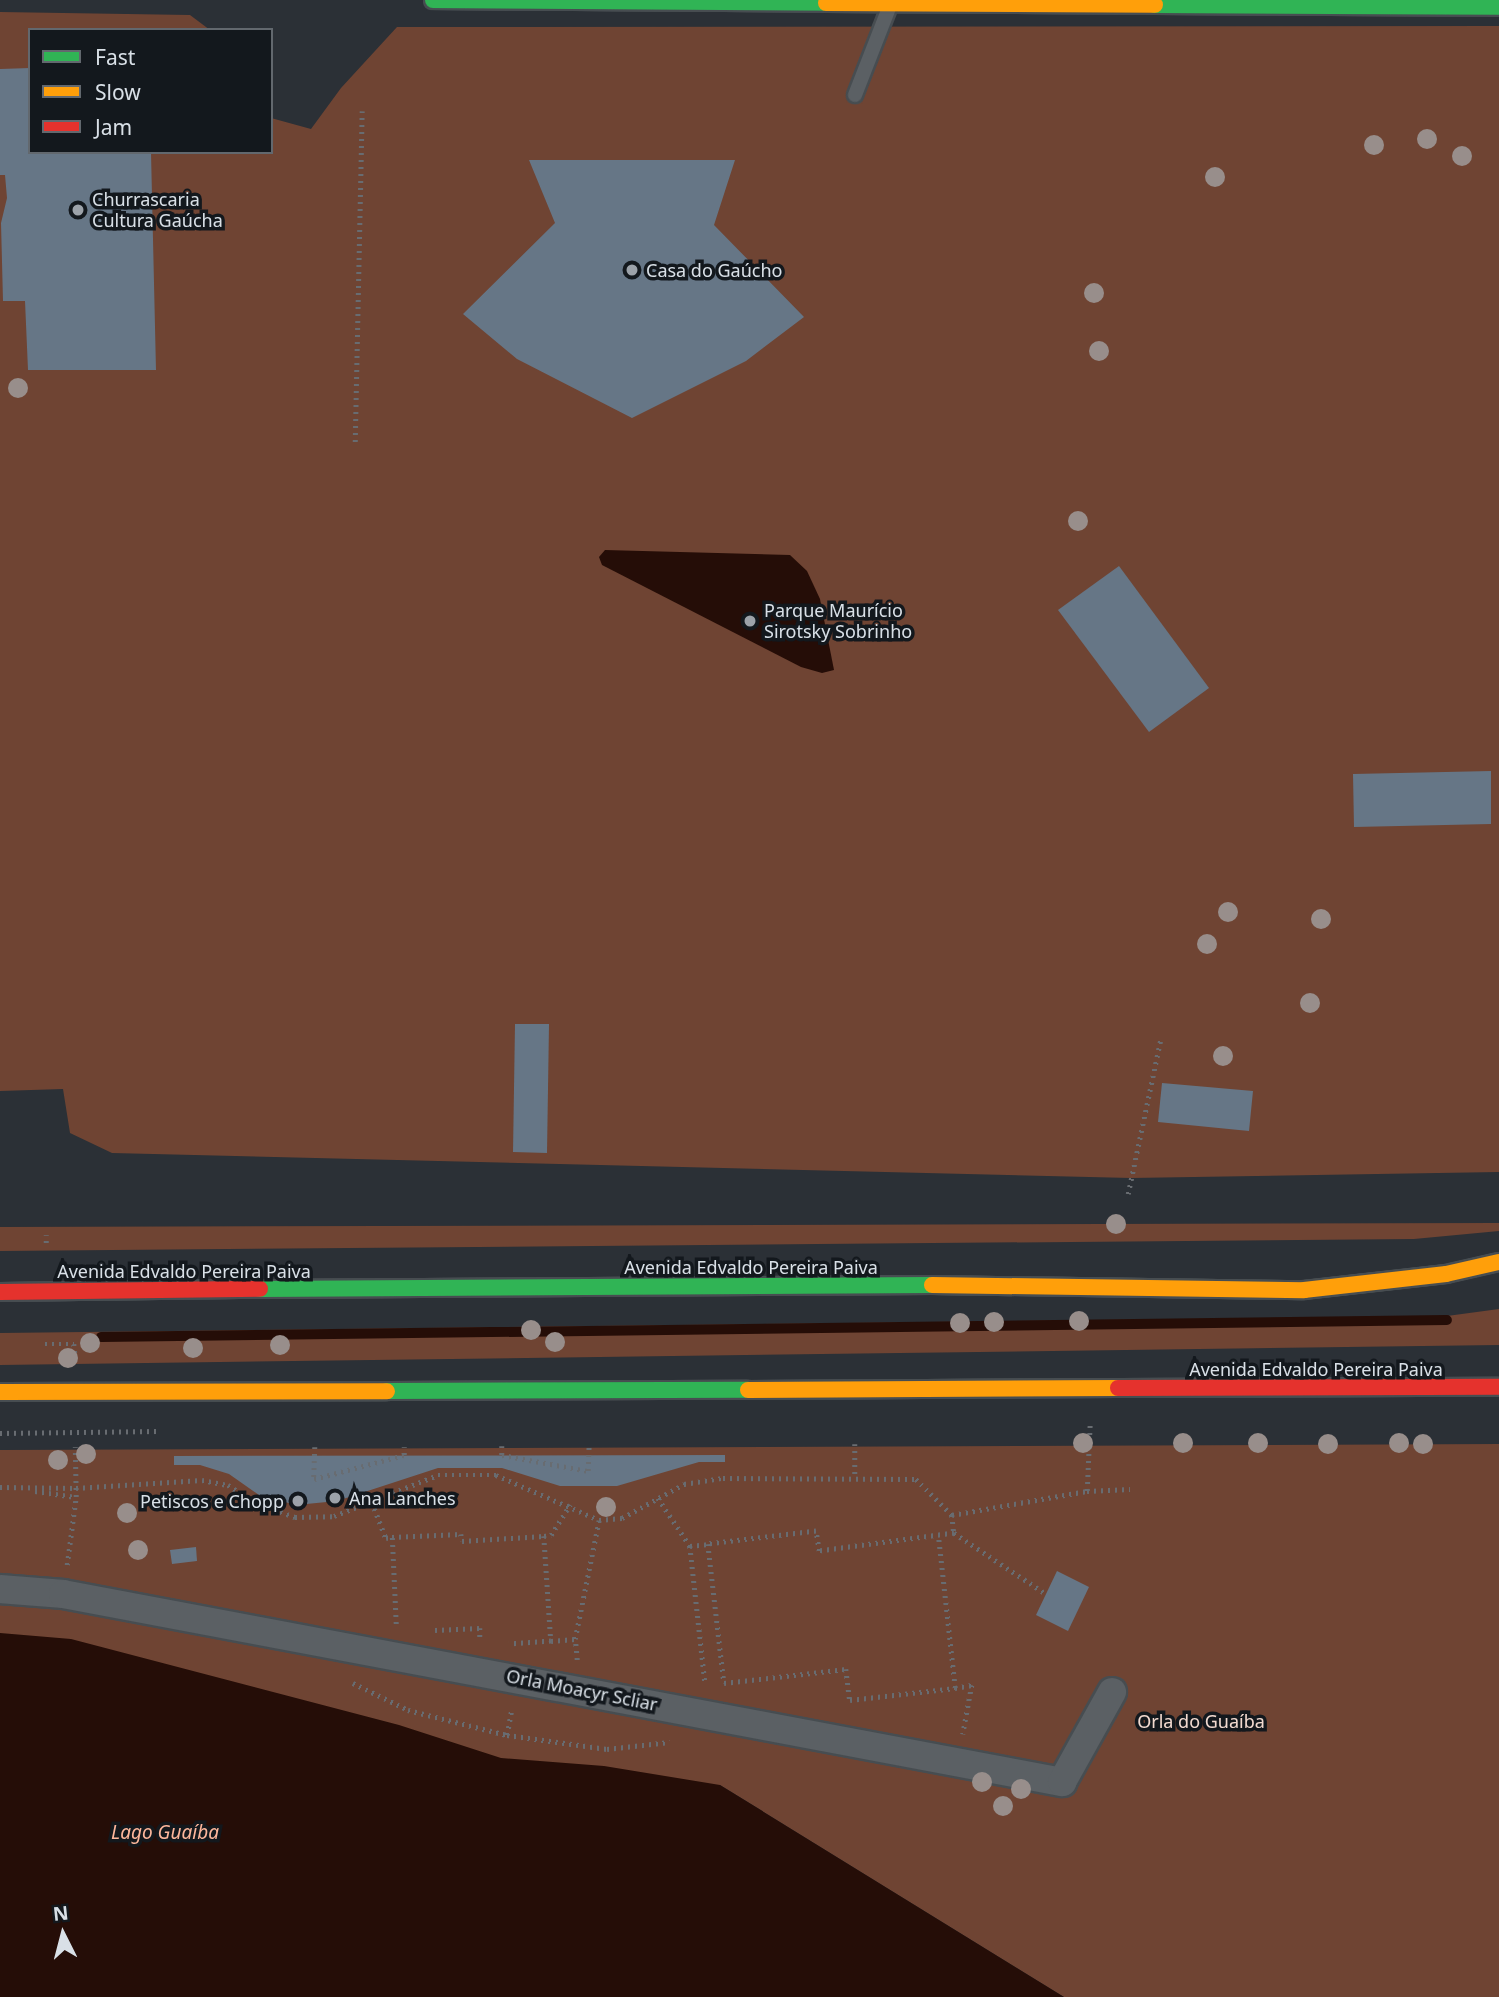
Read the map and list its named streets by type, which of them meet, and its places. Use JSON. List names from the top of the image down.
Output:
{
  "streets": {
    "main road": ["Avenida Edvaldo Pereira Paiva"],
    "street": ["Orla Moacyr Scliar"]
  },
  "water": ["Lago Guaíba"],
  "parks": ["Orla do Guaíba"],
  "places": [
    "Churrascaria Cultura Gaúcha",
    "Casa do Gaúcho",
    "Parque Maurício Sirotsky Sobrinho",
    "Ana Lanches",
    "Petiscos e Chopp"
  ],
  "legend": ["Fast", "Slow", "Jam"],
  "north": "top"
}
